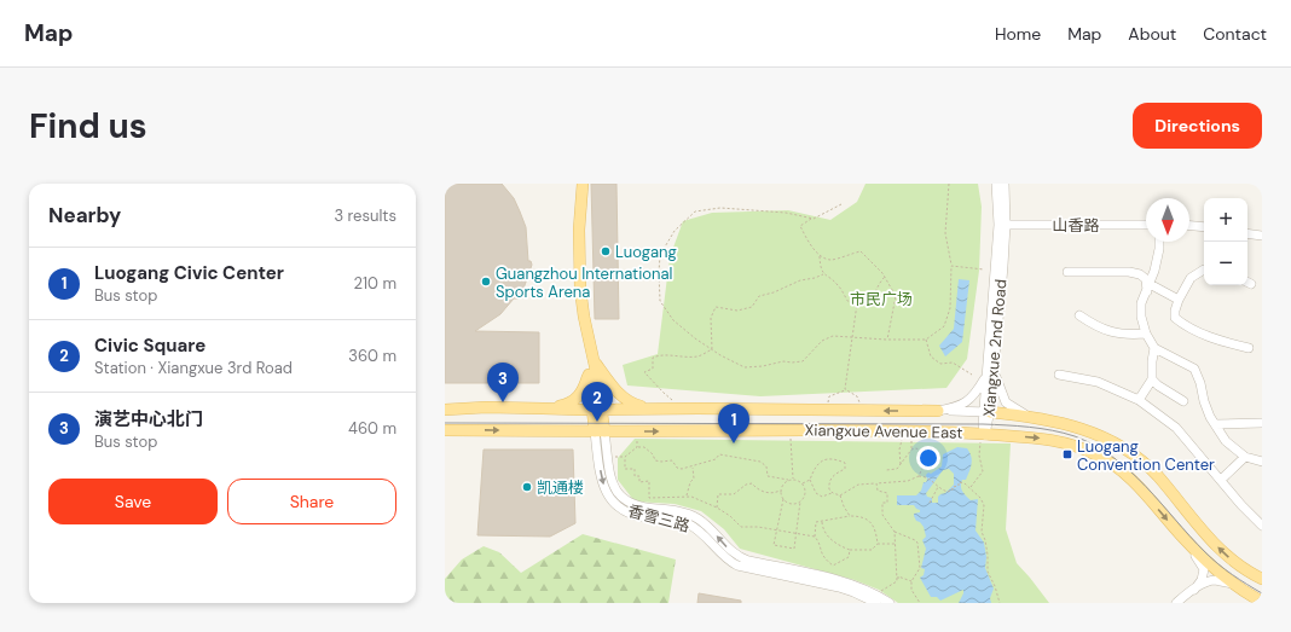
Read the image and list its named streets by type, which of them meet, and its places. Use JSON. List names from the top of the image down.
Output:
{
  "streets": {
    "main road": ["Xiangxue Avenue East"],
    "street": ["山香路", "Xiangxue 2nd Road", "香雪三路"]
  },
  "crossings": [
    ["山香路", "Xiangxue 2nd Road"],
    ["Xiangxue 2nd Road", "Xiangxue Avenue East"],
    ["Xiangxue Avenue East", "香雪三路"]
  ],
  "parks": ["市民广场"],
  "places": {
    "other": ["Luogang", "Guangzhou International Sports Arena", "凯通楼"],
    "transit": ["Luogang Convention Center"]
  },
  "north": "bottom",
  "page": {
    "header": "Map",
    "nav": [
      "Home",
      "Map",
      "About",
      "Contact"
    ],
    "buttons": [
      "Directions",
      ["Save", "Share"]
    ],
    "title": "Find us",
    "heading": ["Nearby", "3 results"],
    "map_buttons": ["+", "−"],
    "list": [
      {
        "mark": "1",
        "name": "Luogang Civic Center",
        "note": "Bus stop",
        "value": "210 m"
      },
      {
        "mark": "2",
        "name": "Civic Square",
        "note": "Station · Xiangxue 3rd Road",
        "value": "360 m"
      },
      {
        "mark": "3",
        "name": "演艺中心北门",
        "note": "Bus stop",
        "value": "460 m"
      }
    ],
    "pins": ["3", "2", "1"]
  }
}
